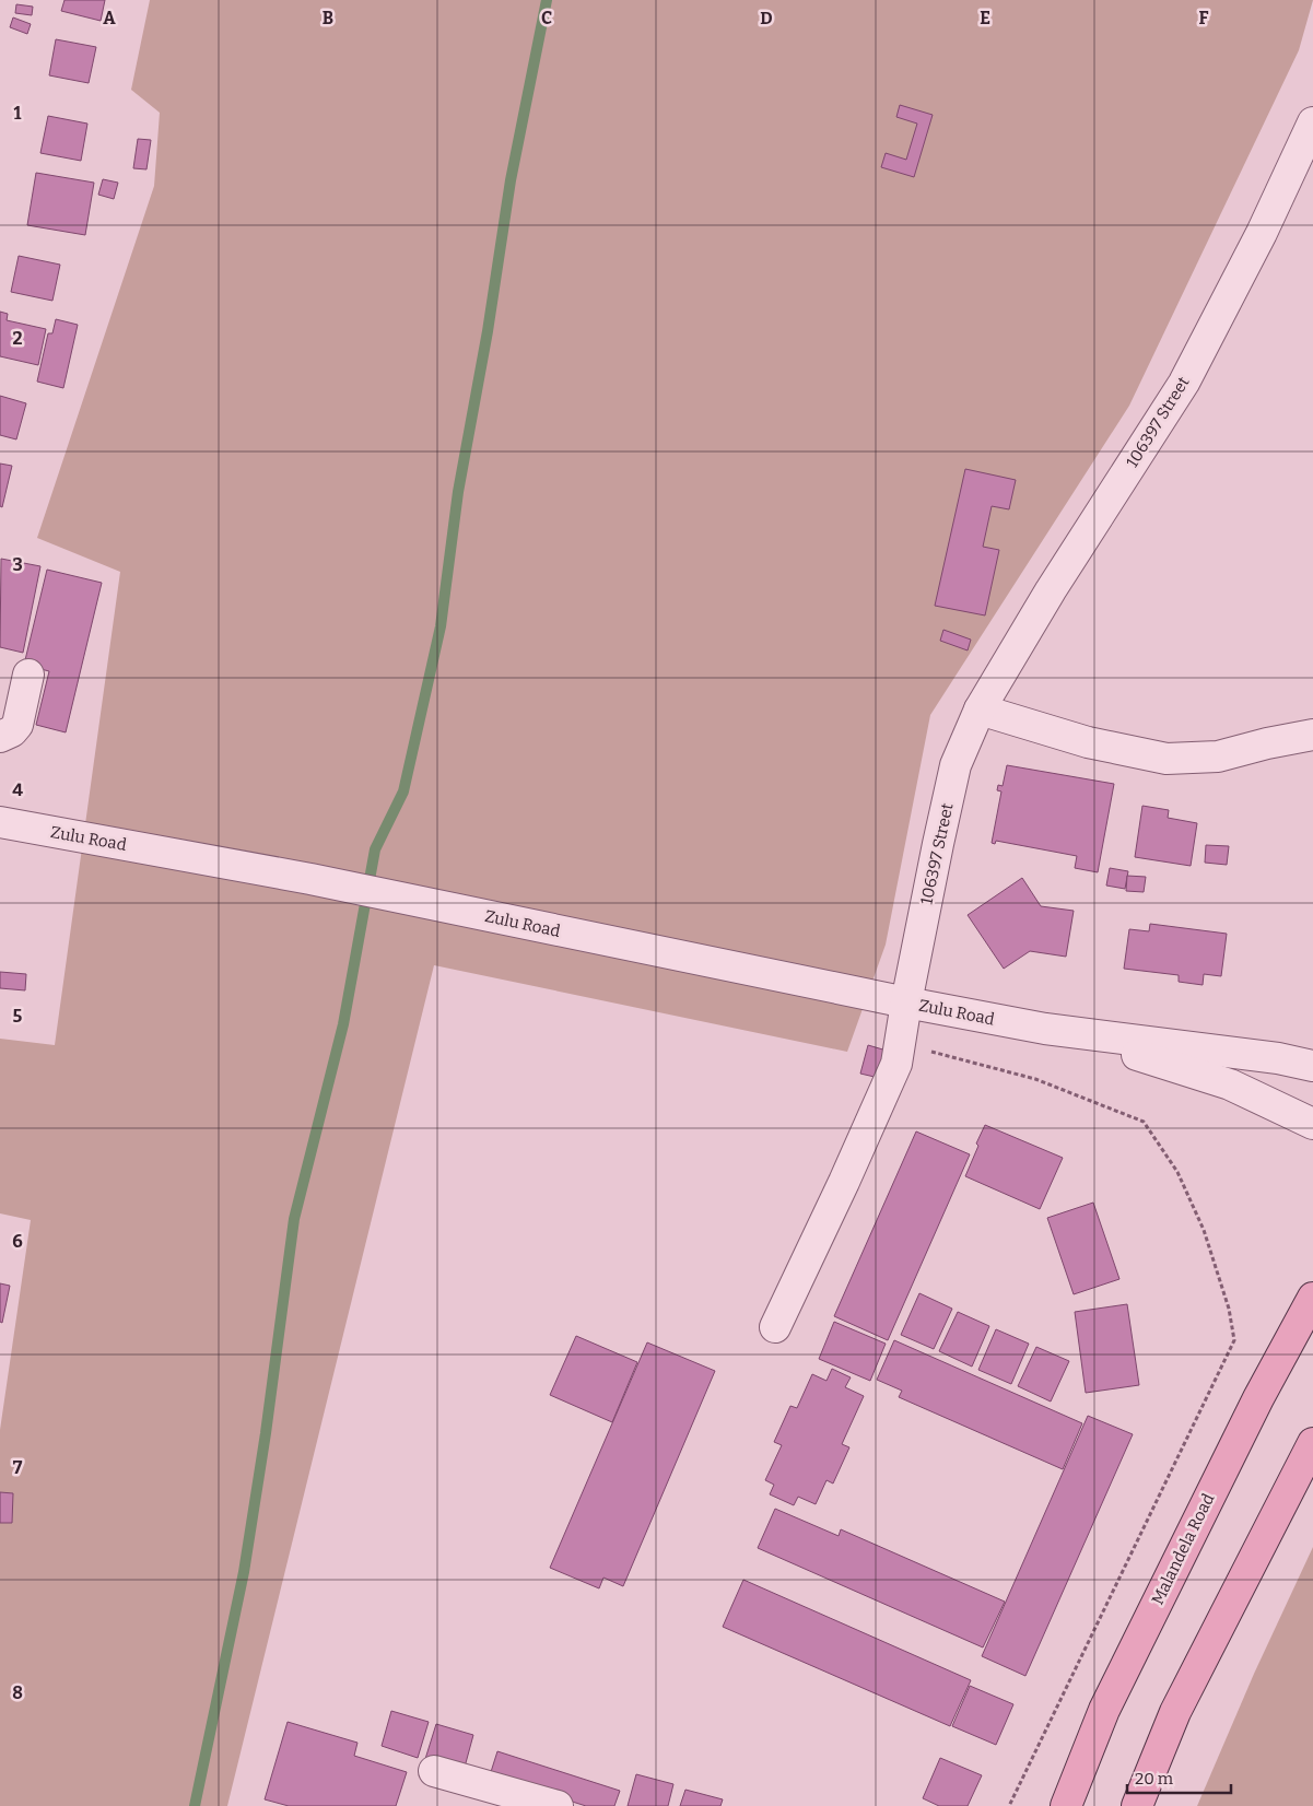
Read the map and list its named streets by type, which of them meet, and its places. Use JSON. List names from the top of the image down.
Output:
{
  "streets": {
    "main road": ["Malandela Road"],
    "street": ["106397 Street", "Zulu Road"]
  },
  "crossings": [
    ["106397 Street", "Zulu Road"]
  ],
  "scale_bar": "20 m",
  "grid": {
    "columns": [
      "A",
      "B",
      "C",
      "D",
      "E",
      "F"
    ],
    "rows": [
      "1",
      "2",
      "3",
      "4",
      "5",
      "6",
      "7",
      "8"
    ]
  }
}
